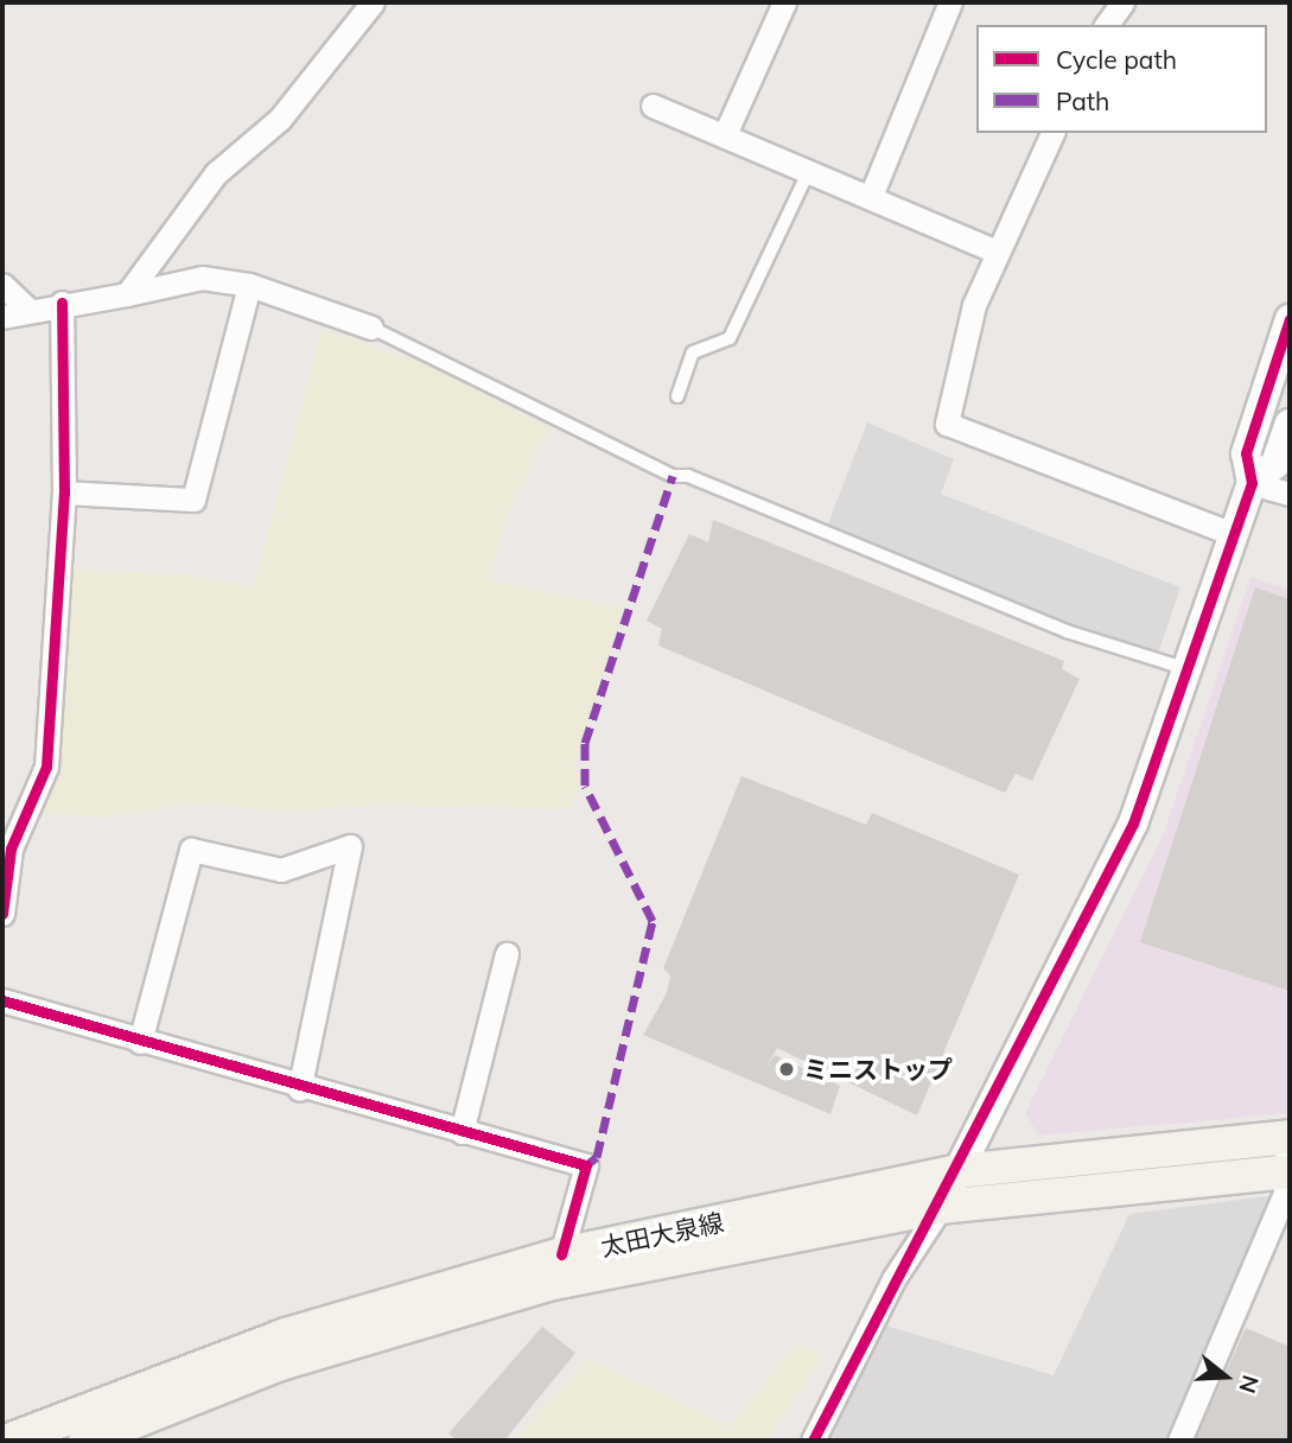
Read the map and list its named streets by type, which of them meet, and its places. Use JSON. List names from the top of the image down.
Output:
{
  "streets": {
    "main road": ["太田大泉線"]
  },
  "places": ["ミニストップ"],
  "legend": ["Cycle path", "Path"],
  "north": "right"
}
